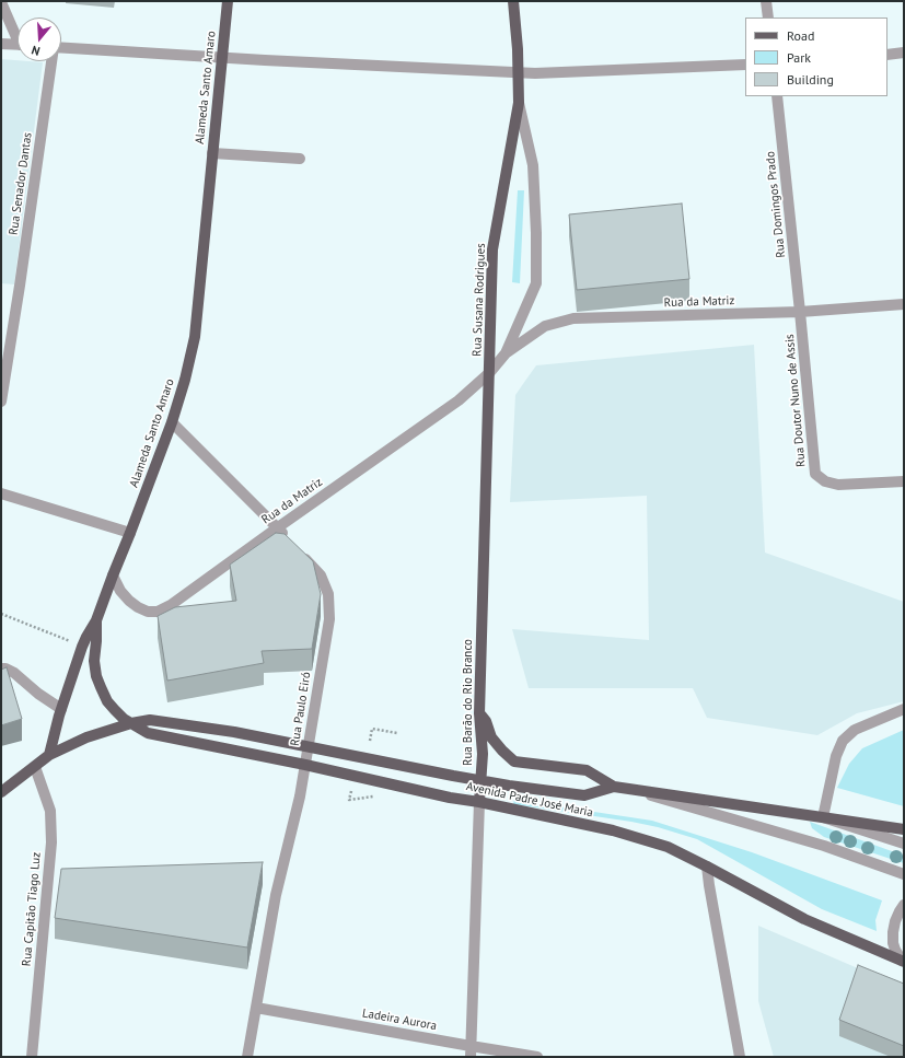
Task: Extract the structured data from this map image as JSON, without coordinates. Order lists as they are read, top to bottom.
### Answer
{
  "streets": {
    "main road": [
      "Alameda Santo Amaro",
      "Rua Susana Rodrigues",
      "Rua Barão do Rio Branco",
      "Avenida Padre José Maria"
    ],
    "street": [
      "Rua Senador Dantas",
      "Rua Domingos Prado",
      "Rua da Matriz",
      "Rua Doutor Nuno de Assis",
      "Rua Paulo Eiró",
      "Rua Capitão Tiago Luz",
      "Ladeira Aurora"
    ]
  },
  "crossings": [
    ["Alameda Santo Amaro", "Rua da Matriz"],
    ["Alameda Santo Amaro", "Avenida Padre José Maria"],
    ["Rua Domingos Prado", "Rua da Matriz"],
    ["Rua Domingos Prado", "Rua Doutor Nuno de Assis"],
    ["Rua Susana Rodrigues", "Rua da Matriz"],
    ["Rua Susana Rodrigues", "Rua Barão do Rio Branco"],
    ["Rua da Matriz", "Rua Doutor Nuno de Assis"],
    ["Rua da Matriz", "Rua Barão do Rio Branco"],
    ["Rua Barão do Rio Branco", "Avenida Padre José Maria"],
    ["Rua Barão do Rio Branco", "Ladeira Aurora"],
    ["Rua Paulo Eiró", "Avenida Padre José Maria"],
    ["Rua Paulo Eiró", "Ladeira Aurora"],
    ["Avenida Padre José Maria", "Rua Capitão Tiago Luz"]
  ],
  "legend": ["Road", "Park", "Building"],
  "north": "bottom"
}
